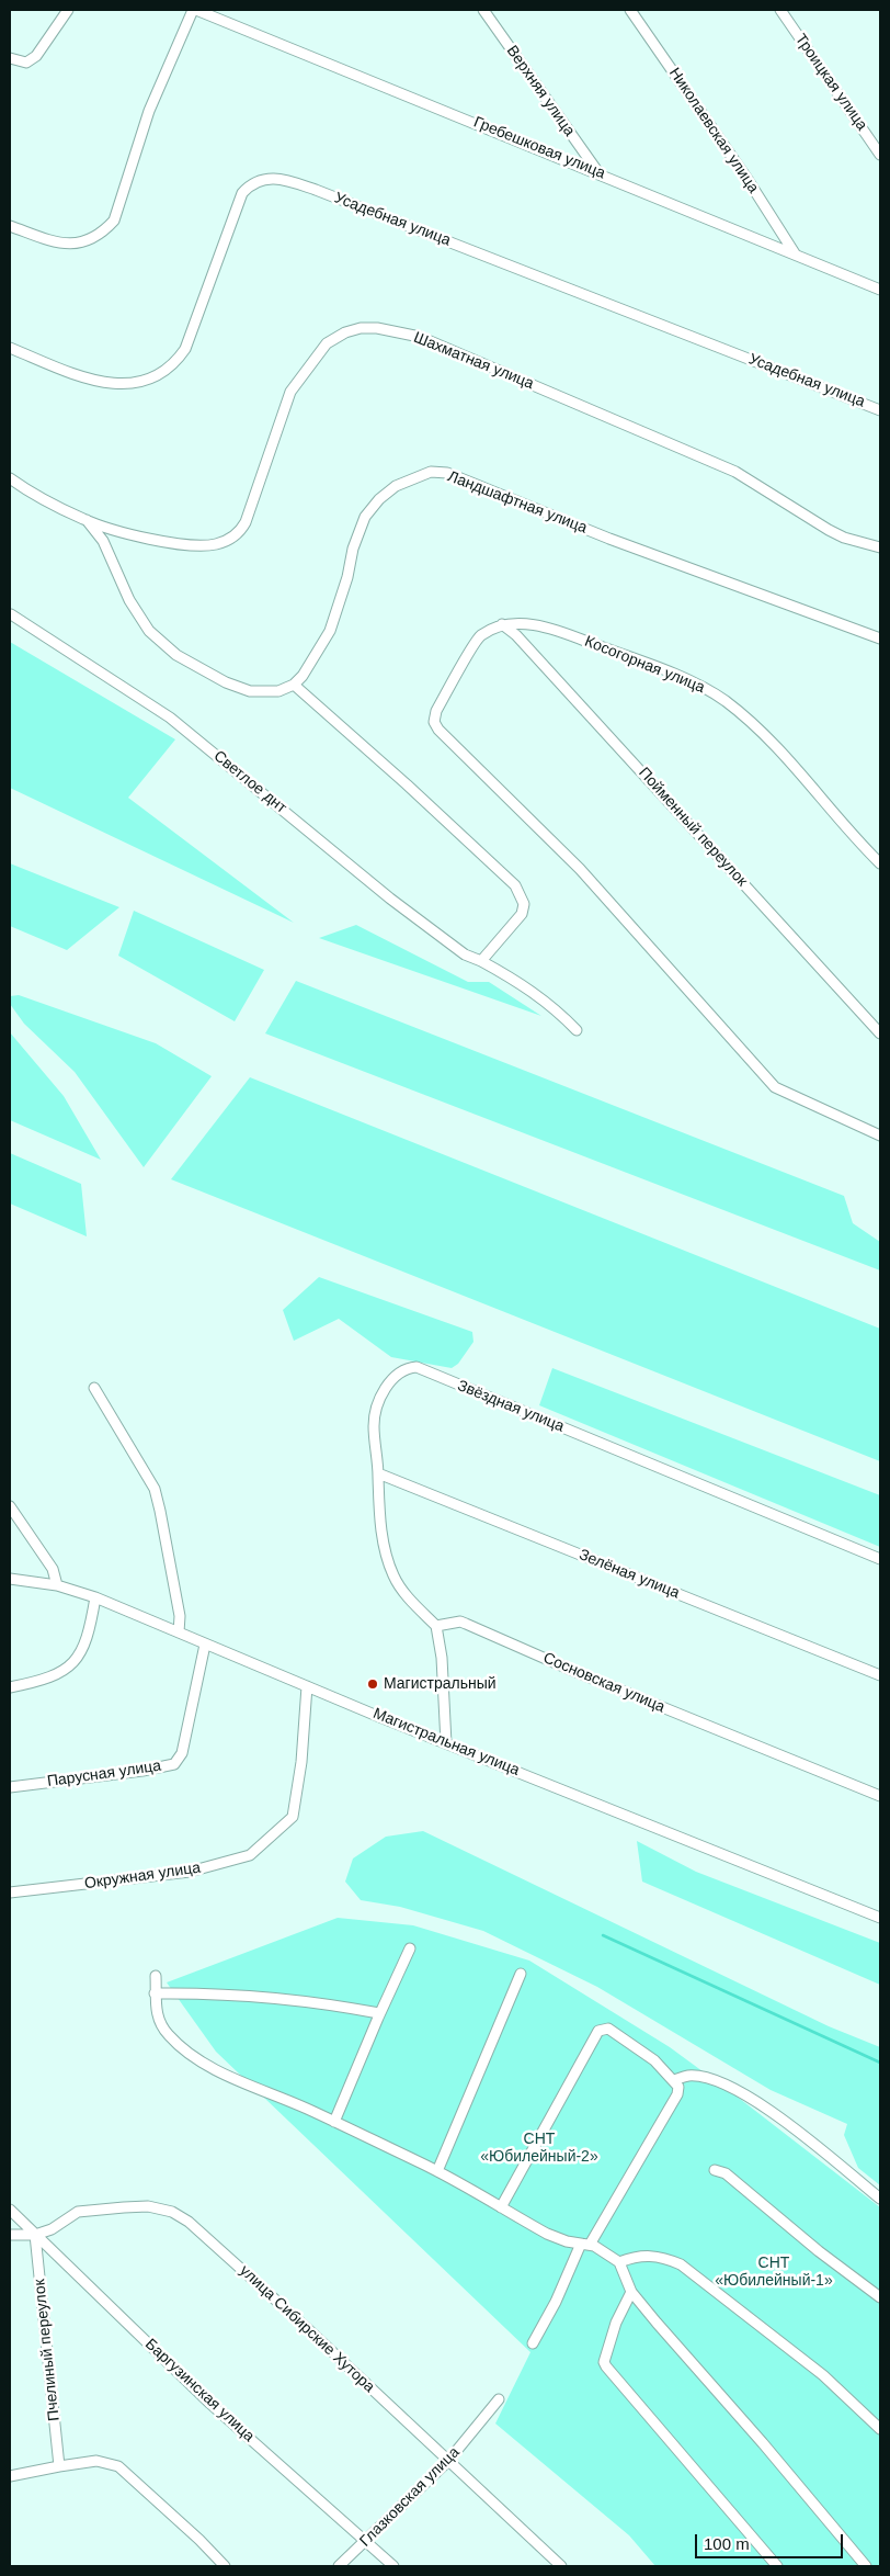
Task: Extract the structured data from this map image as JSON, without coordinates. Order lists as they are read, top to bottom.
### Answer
{
  "streets": {
    "street": [
      "Троицкая улица",
      "Верхняя улица",
      "Николаевская улица",
      "Гребешковая улица",
      "Усадебная улица",
      "Шахматная улица",
      "Ландшафтная улица",
      "Косогорная улица",
      "Светлое днт",
      "Пойменный переулок",
      "Звёздная улица",
      "Зелёная улица",
      "Сосновская улица",
      "Магистральная улица",
      "Парусная улица",
      "Окружная улица",
      "улица Сибирские Хутора",
      "Пчелиный переулок",
      "Баргузинская улица",
      "Глазковская улица"
    ]
  },
  "crossings": [
    ["Верхняя улица", "Гребешковая улица"],
    ["Николаевская улица", "Гребешковая улица"],
    ["Косогорная улица", "Пойменный переулок"],
    ["Звёздная улица", "Зелёная улица"],
    ["Звёздная улица", "Сосновская улица"],
    ["Магистральная улица", "Парусная улица"],
    ["Магистральная улица", "Окружная улица"],
    ["улица Сибирские Хутора", "Пчелиный переулок"],
    ["улица Сибирские Хутора", "Баргузинская улица"],
    ["улица Сибирские Хутора", "Глазковская улица"],
    ["Пчелиный переулок", "Баргузинская улица"],
    ["Баргузинская улица", "Глазковская улица"]
  ],
  "parks": ["СНТ «Юбилейный-2»", "СНТ «Юбилейный-1»"],
  "places": ["Магистральный"],
  "scale_bar": "100 m"
}
